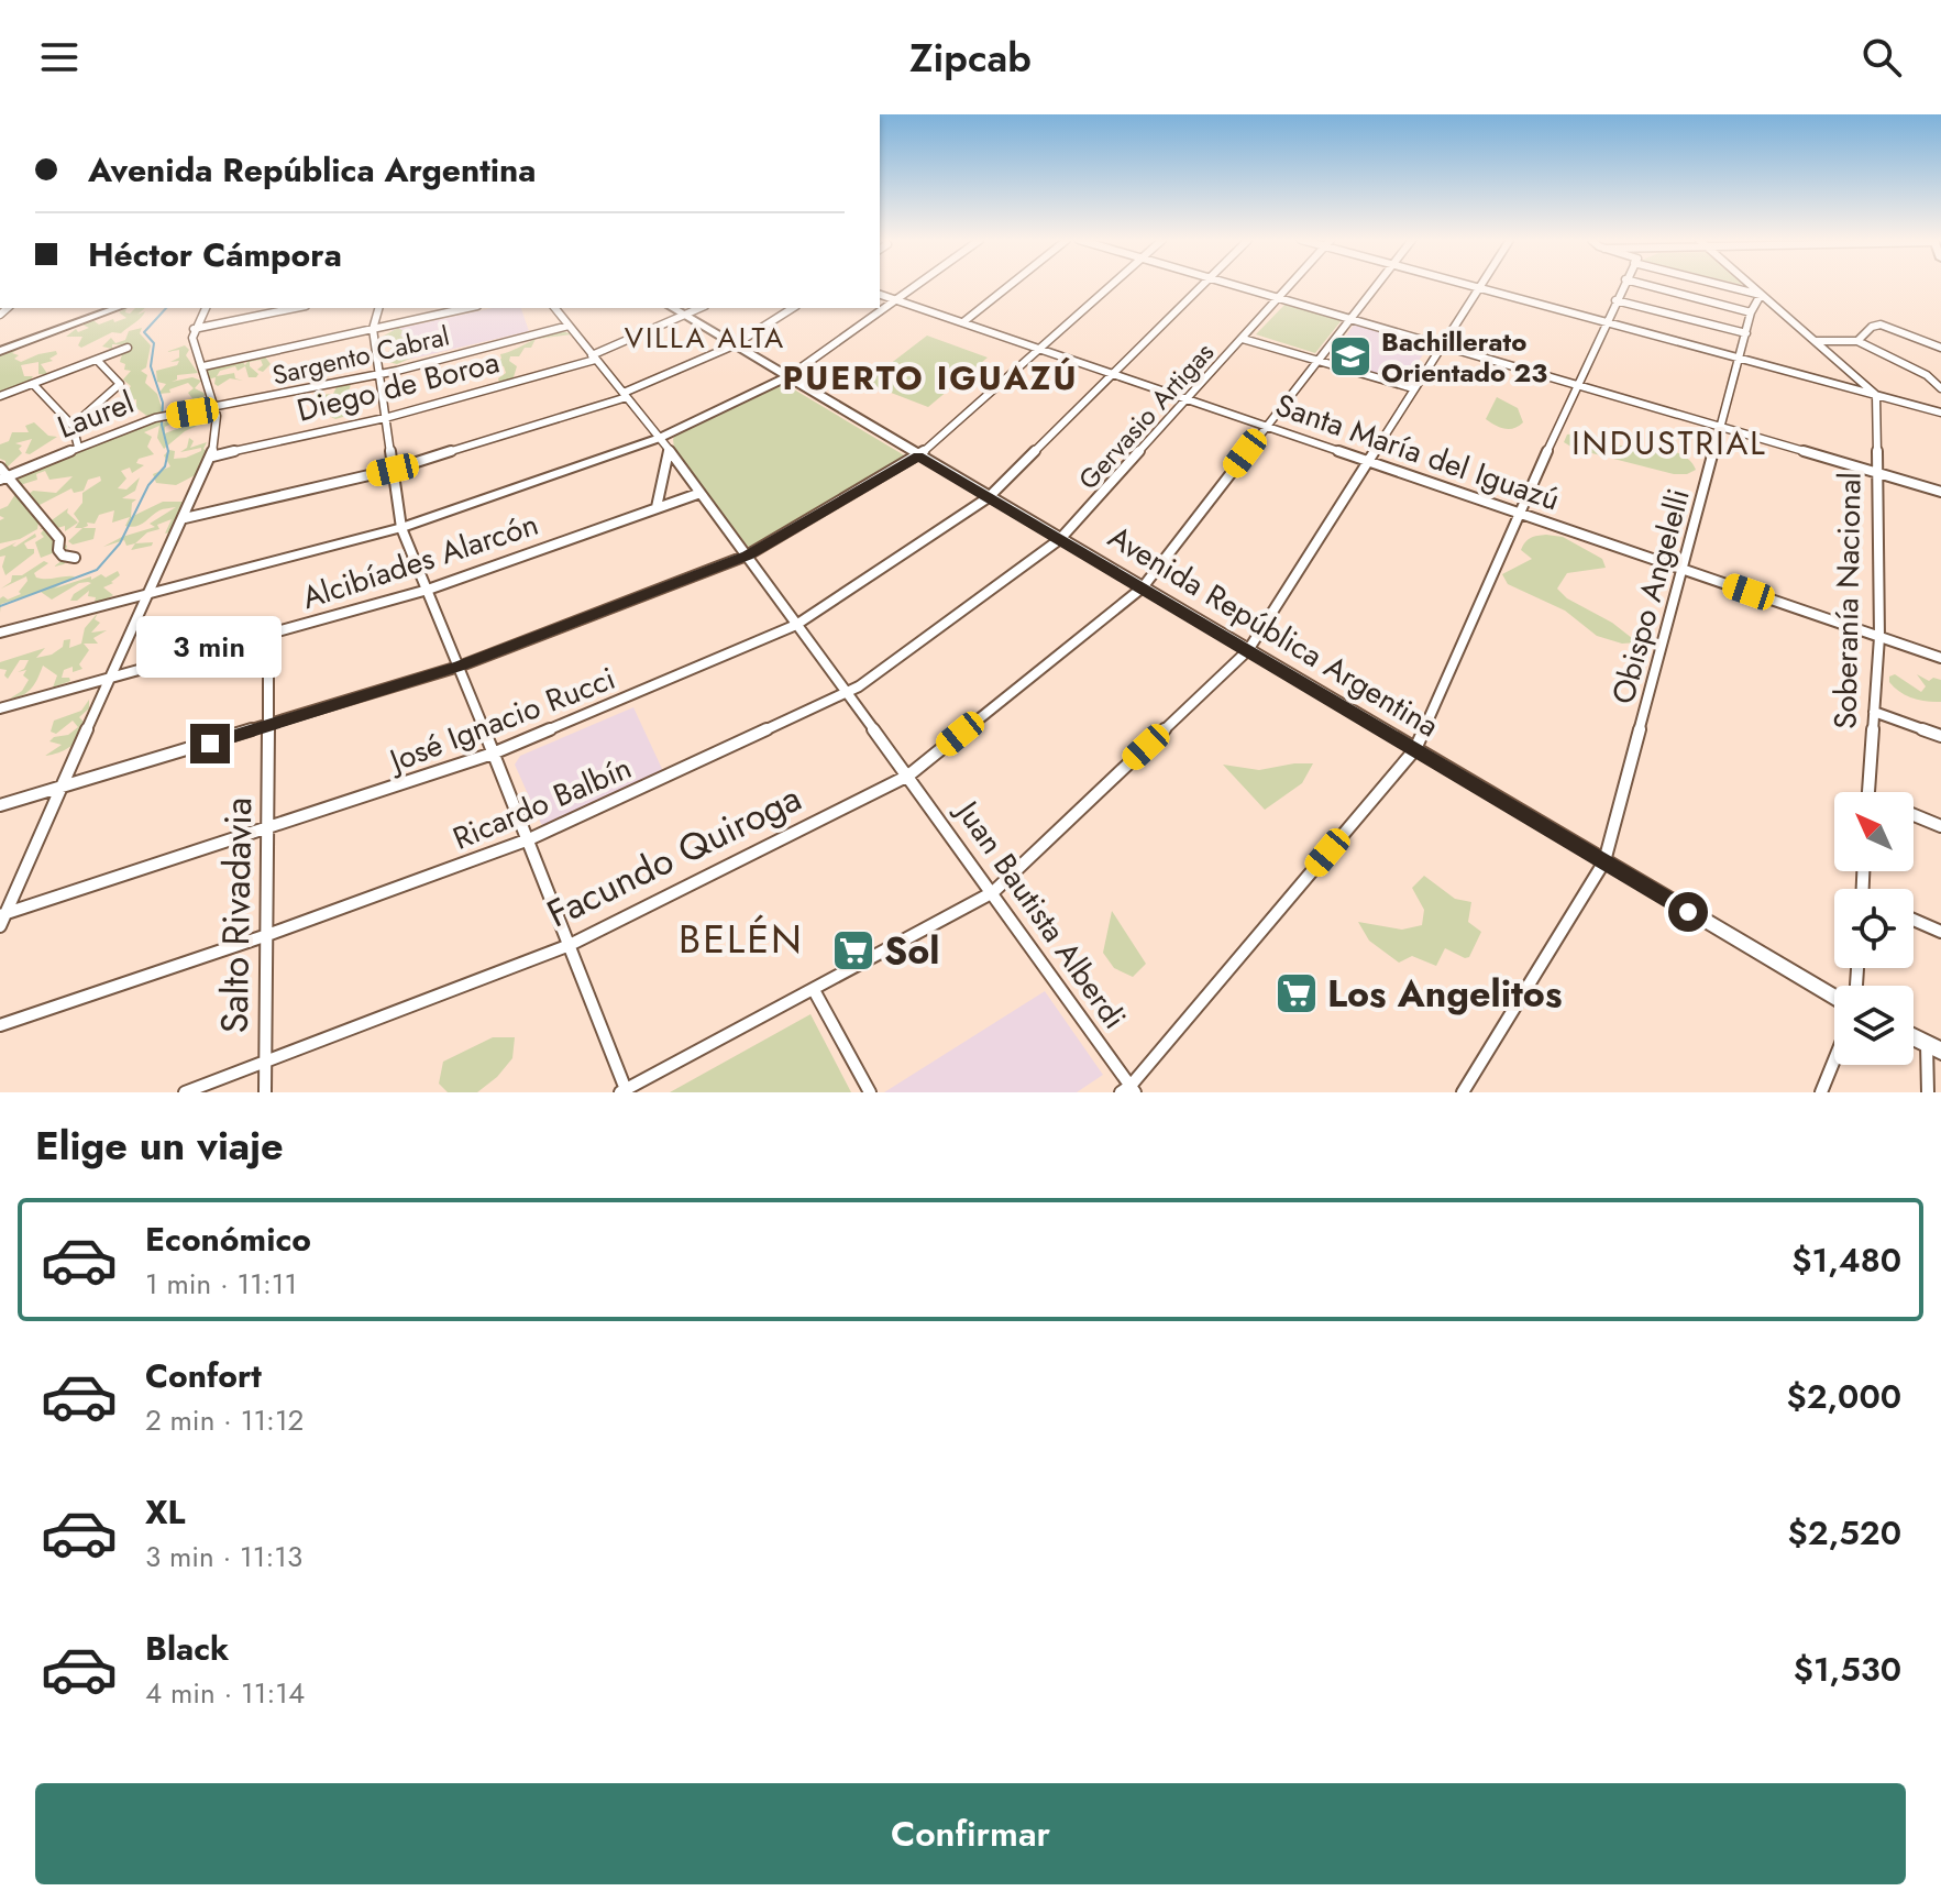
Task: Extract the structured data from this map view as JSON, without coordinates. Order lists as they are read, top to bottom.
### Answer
{
  "streets": {
    "main road": ["Avenida República Argentina"],
    "street": [
      "Sargento Cabral",
      "Diego de Boroa",
      "Laurel",
      "Gervasio Artigas",
      "Santa María del Iguazú",
      "Alcibíades Alarcón",
      "Obispo Angelelli",
      "Soberanía Nacional",
      "José Ignacio Rucci",
      "Ricardo Balbín",
      "Facundo Quiroga",
      "Salto Rivadavia",
      "Juan Bautista Alberdi"
    ]
  },
  "crossings": [
    ["Sargento Cabral", "Laurel"],
    ["Sargento Cabral", "Juan Bautista Alberdi"],
    ["Diego de Boroa", "Avenida República Argentina"],
    ["Diego de Boroa", "Juan Bautista Alberdi"],
    ["Gervasio Artigas", "Santa María del Iguazú"],
    ["Gervasio Artigas", "Avenida República Argentina"],
    ["Gervasio Artigas", "Ricardo Balbín"],
    ["Santa María del Iguazú", "Obispo Angelelli"],
    ["Santa María del Iguazú", "Soberanía Nacional"],
    ["Santa María del Iguazú", "José Ignacio Rucci"],
    ["Santa María del Iguazú", "Facundo Quiroga"],
    ["Alcibíades Alarcón", "Salto Rivadavia"],
    ["Alcibíades Alarcón", "Juan Bautista Alberdi"],
    ["Obispo Angelelli", "Avenida República Argentina"],
    ["Avenida República Argentina", "José Ignacio Rucci"],
    ["Avenida República Argentina", "Ricardo Balbín"],
    ["Avenida República Argentina", "Facundo Quiroga"],
    ["José Ignacio Rucci", "Salto Rivadavia"],
    ["José Ignacio Rucci", "Juan Bautista Alberdi"],
    ["Ricardo Balbín", "Salto Rivadavia"],
    ["Ricardo Balbín", "Juan Bautista Alberdi"],
    ["Facundo Quiroga", "Salto Rivadavia"],
    ["Facundo Quiroga", "Juan Bautista Alberdi"]
  ],
  "districts": [
    "VILLA ALTA",
    "PUERTO IGUAZÚ",
    "INDUSTRIAL",
    "BELÉN"
  ],
  "places": {
    "school or university": ["Bachillerato Orientado 23"],
    "supermarket": ["Sol", "Los Angelitos"]
  },
  "north": "top left",
  "page": {
    "header": "Zipcab",
    "banner": ["Avenida República Argentina", "Héctor Cámpora"],
    "bubble": "3 min",
    "heading": "Elige un viaje",
    "list": [
      {
        "name": "Económico",
        "note": "1 min · 11:11",
        "value": "$1,480"
      },
      {
        "name": "Confort",
        "note": "2 min · 11:12",
        "value": "$2,000"
      },
      {
        "name": "XL",
        "note": "3 min · 11:13",
        "value": "$2,520"
      },
      {
        "name": "Black",
        "note": "4 min · 11:14",
        "value": "$1,530"
      }
    ],
    "buttons": "Confirmar"
  }
}
